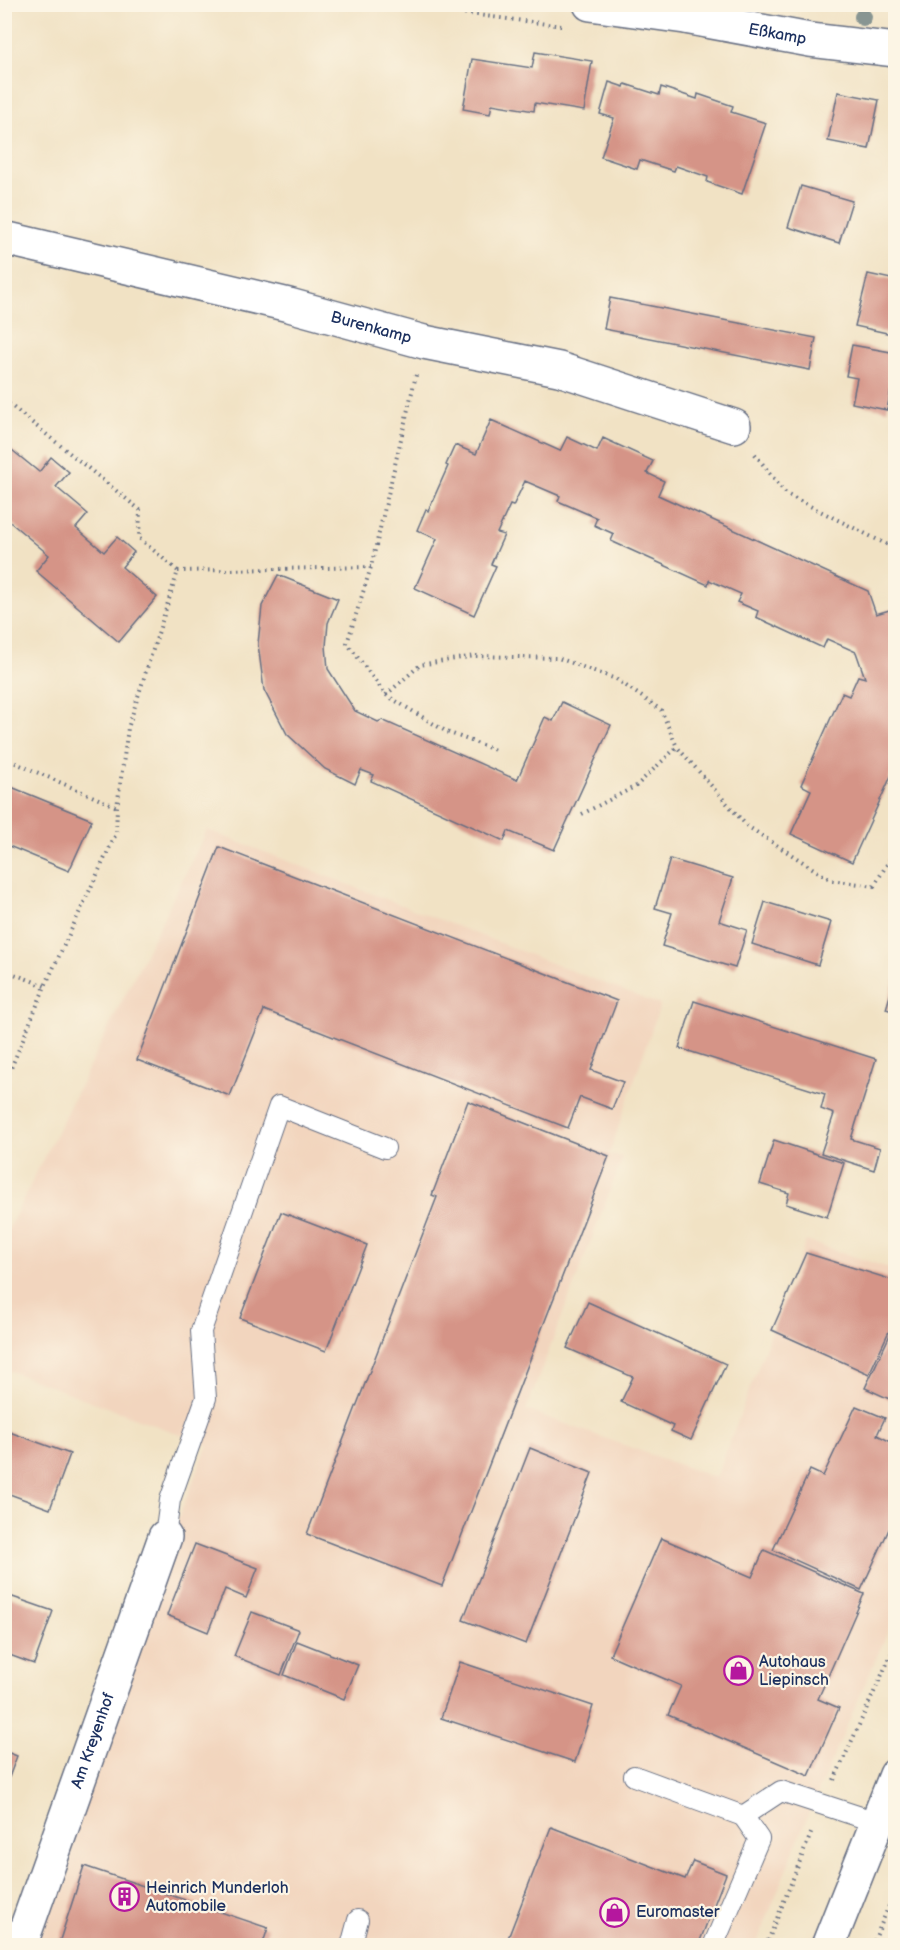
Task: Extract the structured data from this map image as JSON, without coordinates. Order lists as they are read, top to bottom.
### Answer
{
  "streets": {
    "street": ["Eßkamp", "Burenkamp", "Am Kreyenhof"]
  },
  "places": {
    "shop": ["Autohaus Liepinsch", "Euromaster"],
    "building": ["Heinrich Munderloh Automobile"]
  }
}
